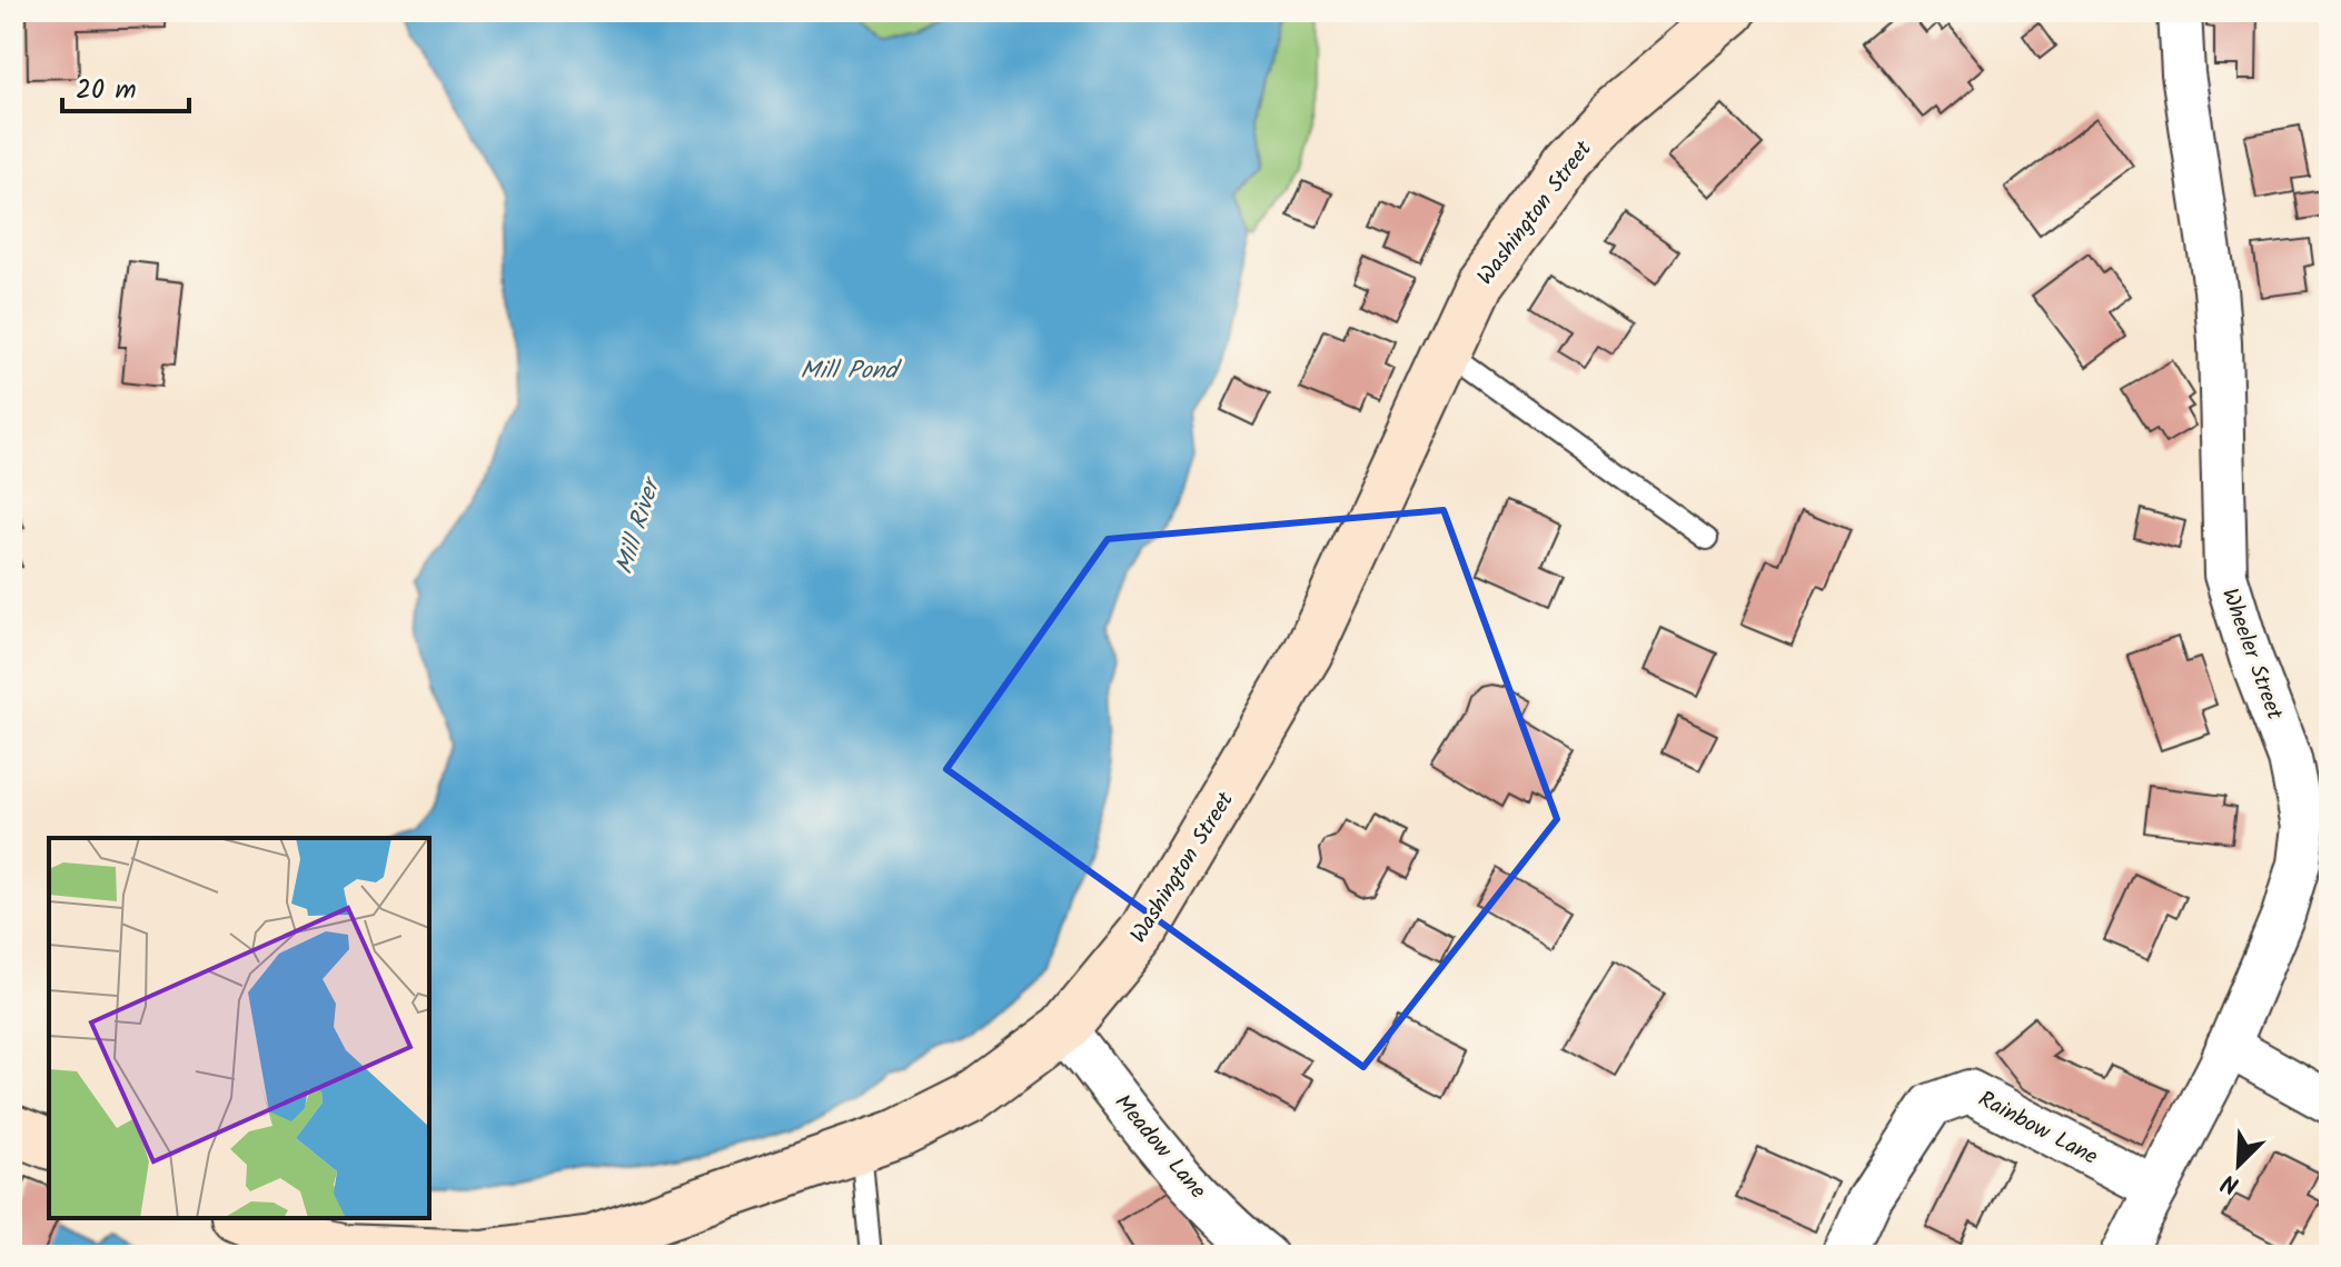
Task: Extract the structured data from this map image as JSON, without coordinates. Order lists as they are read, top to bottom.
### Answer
{
  "streets": {
    "main road": ["Washington Street"],
    "street": ["Wheeler Street", "Rainbow Lane", "Meadow Lane"]
  },
  "crossings": [
    ["Washington Street", "Meadow Lane"],
    ["Wheeler Street", "Rainbow Lane"]
  ],
  "water": ["Mill Pond", "Mill River"],
  "scale_bar": "20 m",
  "north": "bottom left"
}
